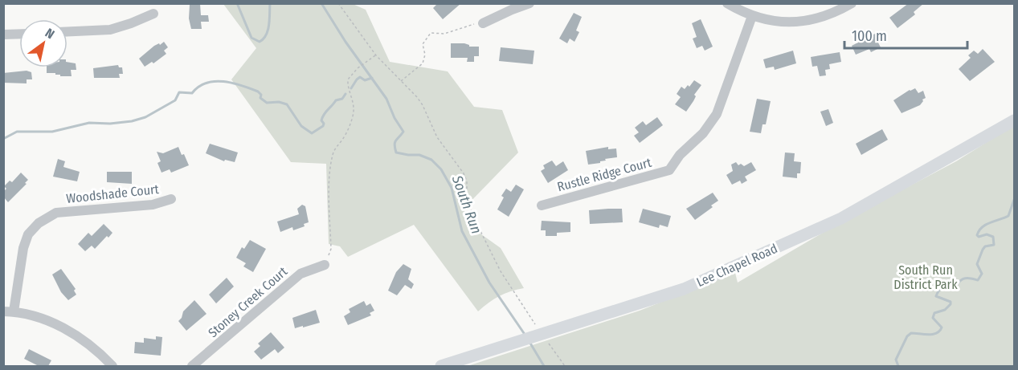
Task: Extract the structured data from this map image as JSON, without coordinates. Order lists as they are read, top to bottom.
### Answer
{
  "streets": {
    "main road": ["Lee Chapel Road"],
    "street": ["Rustle Ridge Court", "Woodshade Court", "Stoney Creek Court"]
  },
  "water": ["South Run"],
  "parks": ["South Run District Park"],
  "scale_bar": "100 m",
  "north": "top right"
}
